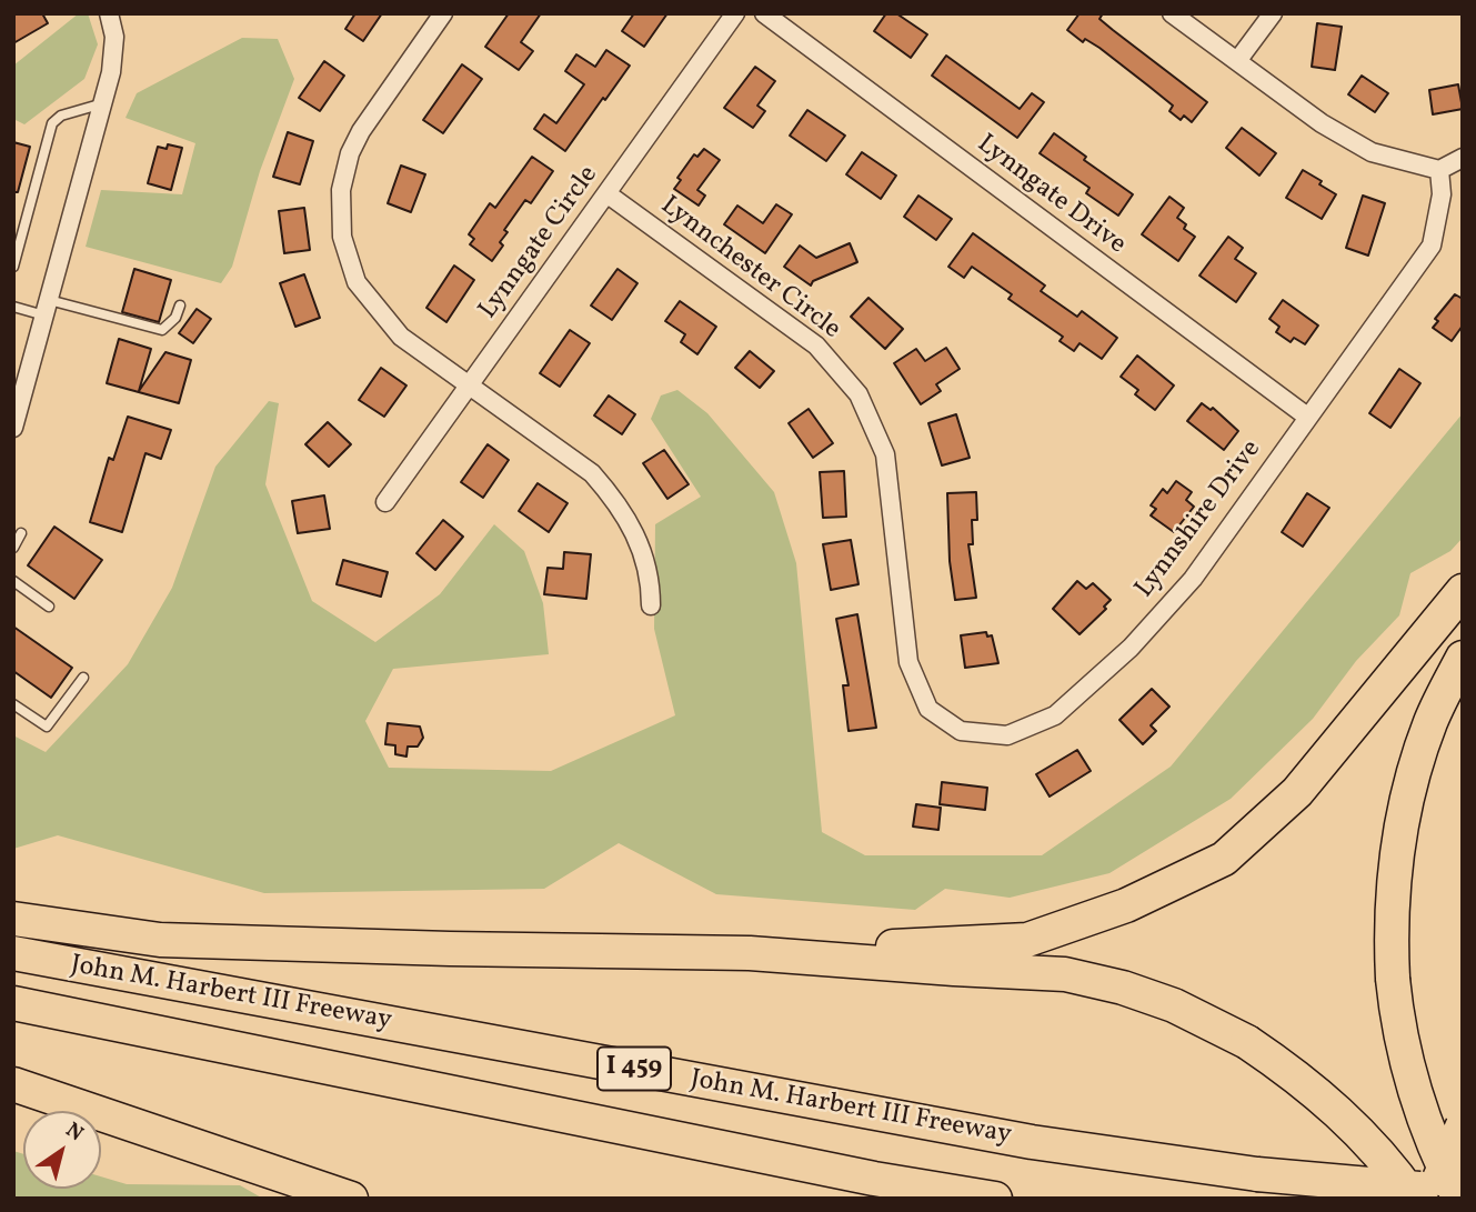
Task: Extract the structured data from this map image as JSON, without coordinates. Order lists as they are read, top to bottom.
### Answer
{
  "streets": {
    "highway": ["John M. Harbert III Freeway", "I 459"],
    "street": [
      "Lynngate Drive",
      "Lynngate Circle",
      "Lynnchester Circle",
      "Lynnshire Drive"
    ]
  },
  "crossings": [
    ["Lynngate Drive", "Lynnshire Drive"],
    ["Lynngate Circle", "Lynnchester Circle"],
    ["Lynnchester Circle", "Lynnshire Drive"]
  ],
  "north": "top right"
}
